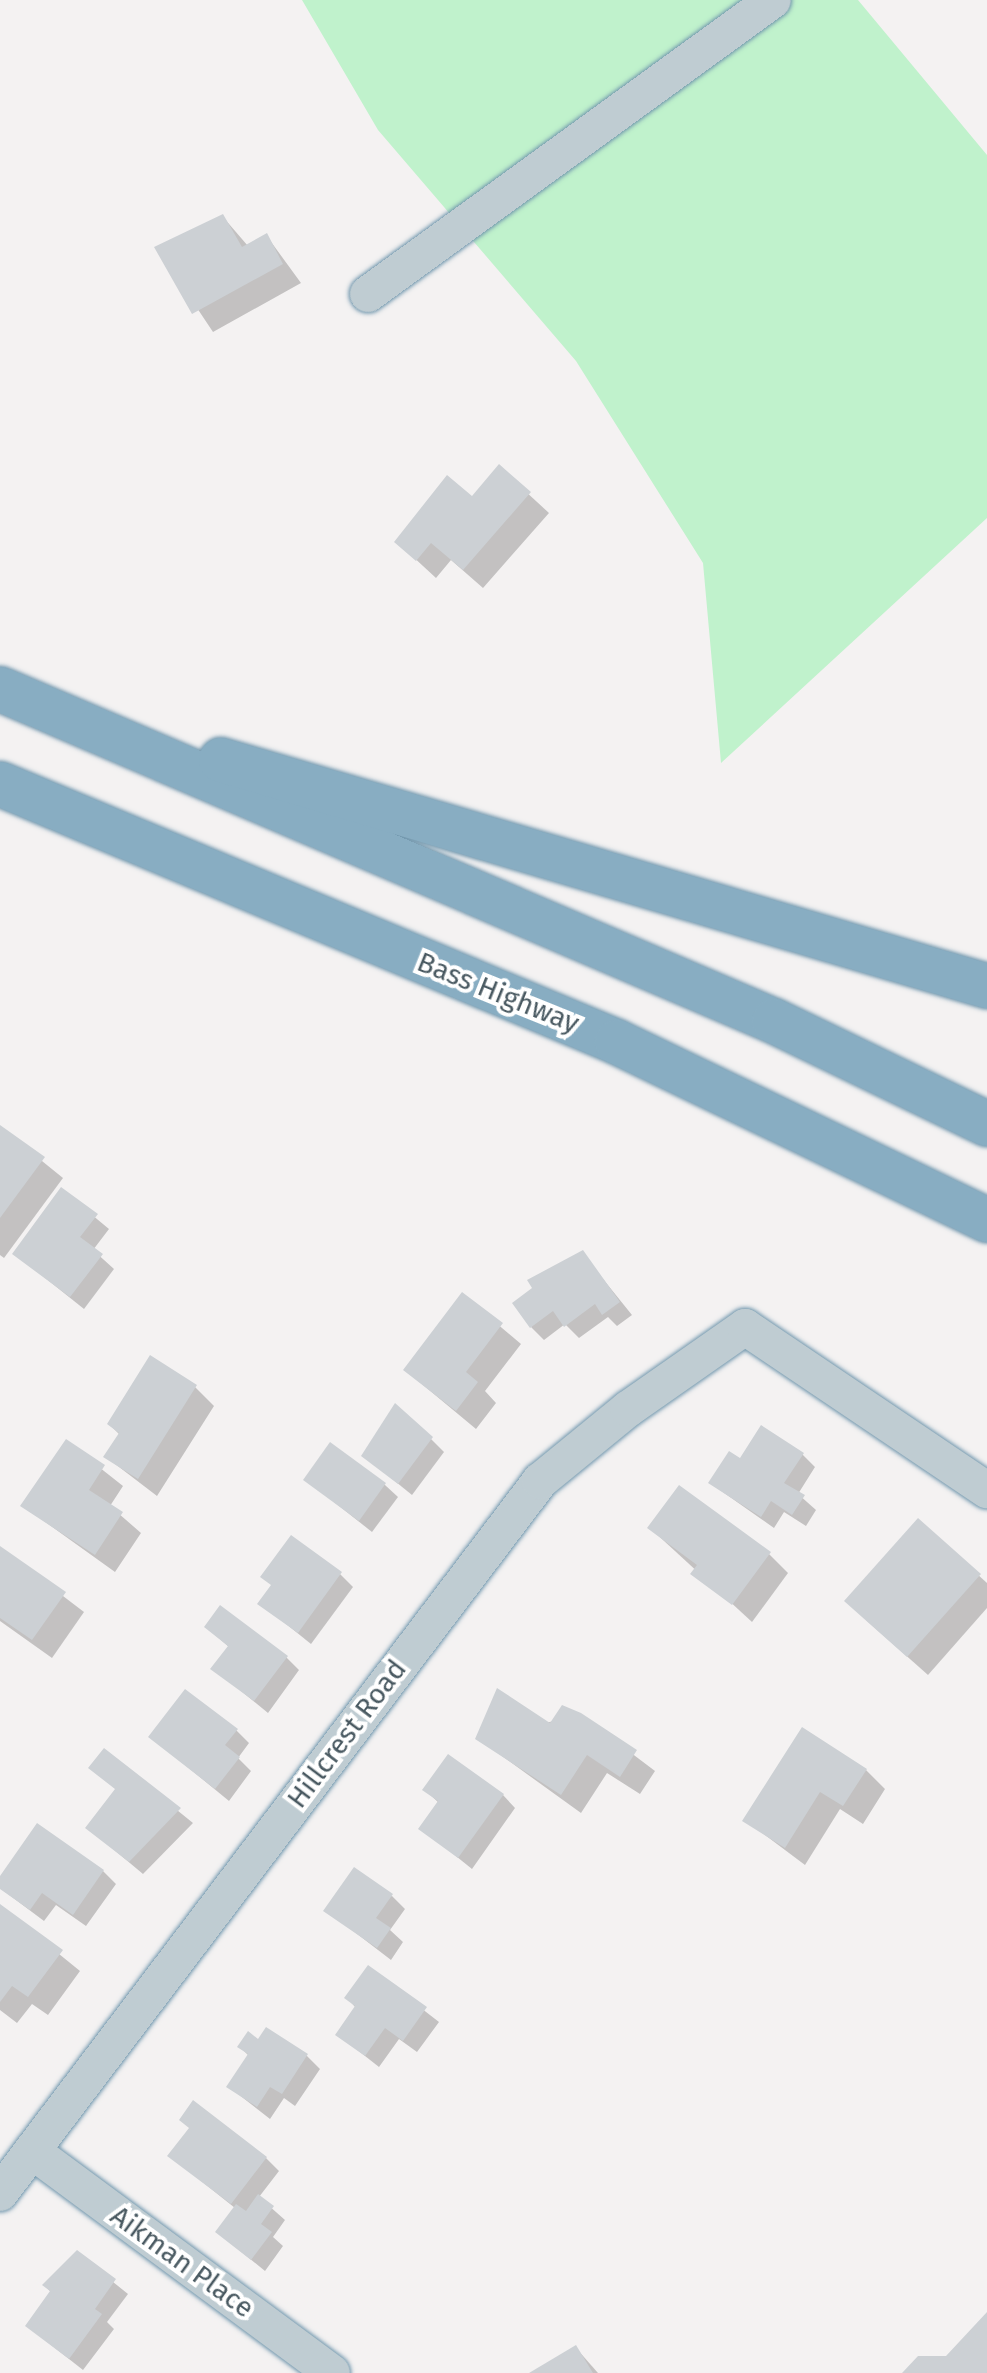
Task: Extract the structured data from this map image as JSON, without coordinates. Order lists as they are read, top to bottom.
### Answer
{
  "streets": {
    "highway": ["Bass Highway"],
    "street": ["Hillcrest Road", "Aikman Place"]
  },
  "crossings": [
    ["Hillcrest Road", "Aikman Place"]
  ]
}
